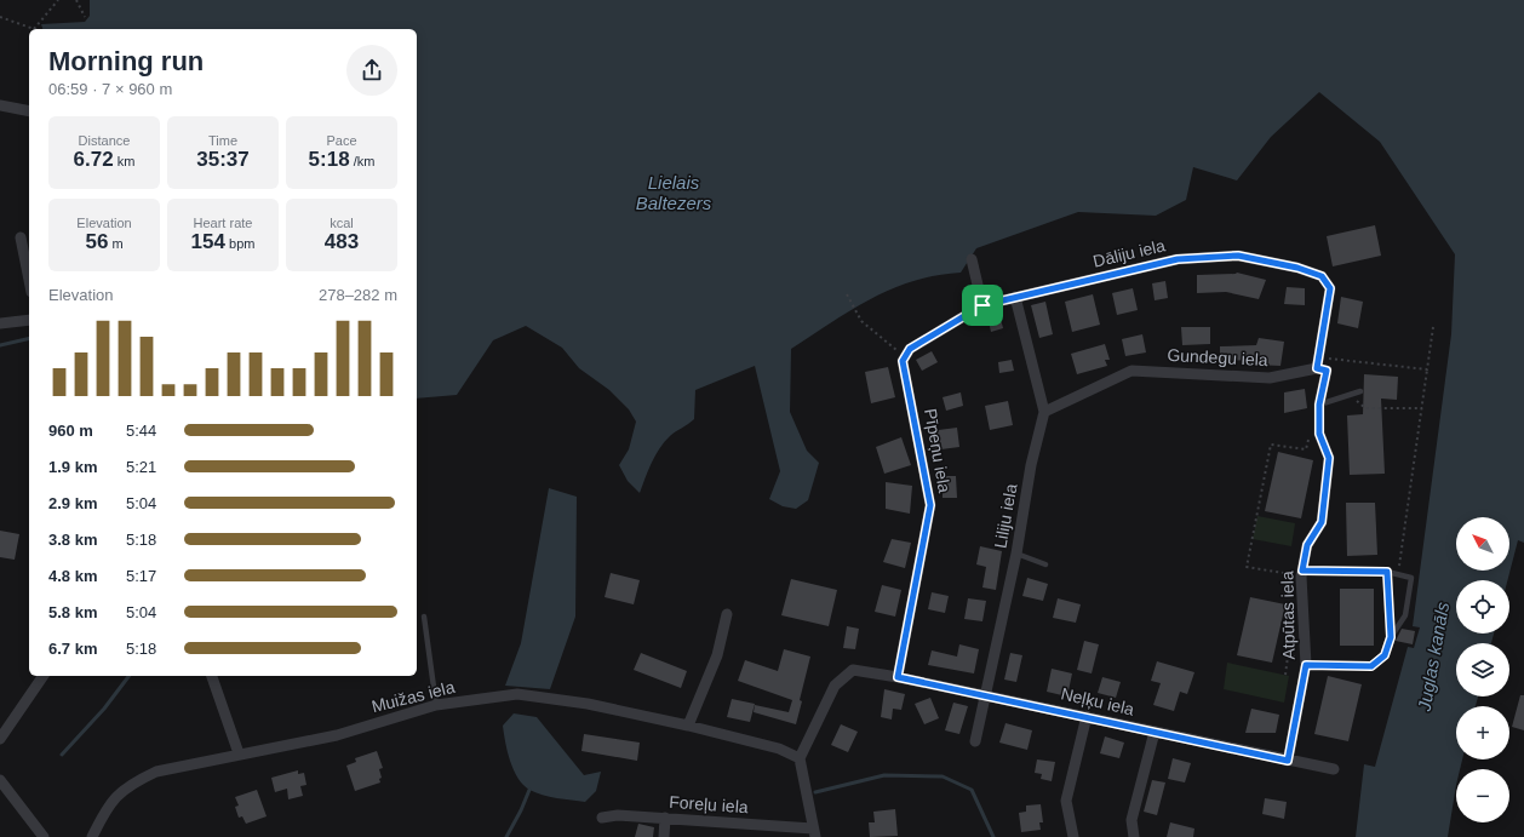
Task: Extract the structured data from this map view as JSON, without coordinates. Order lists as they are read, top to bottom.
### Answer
{
  "streets": {
    "street": [
      "Dāliju iela",
      "Gundegu iela",
      "Pīpeņu iela",
      "Liliju iela",
      "Atpūtas iela",
      "Muižas iela",
      "Neļķu iela",
      "Foreļu iela"
    ]
  },
  "crossings": [
    ["Dāliju iela", "Gundegu iela"],
    ["Dāliju iela", "Liliju iela"],
    ["Dāliju iela", "Atpūtas iela"],
    ["Gundegu iela", "Liliju iela"],
    ["Gundegu iela", "Atpūtas iela"],
    ["Pīpeņu iela", "Neļķu iela"],
    ["Liliju iela", "Neļķu iela"],
    ["Atpūtas iela", "Neļķu iela"],
    ["Muižas iela", "Neļķu iela"]
  ],
  "water": ["Lielais Baltezers", "Juglas kanāls"],
  "north": "top left",
  "page": {
    "heading": ["Morning run", "06:59 · 7 × 960 m"],
    "stats": [
      ["Distance", "6.72 km"],
      ["Time", "35:37"],
      ["Pace", "5:18 /km"],
      ["Elevation", "56 m"],
      ["Heart rate", "154 bpm"],
      ["kcal", "483"]
    ],
    "chart": ["Elevation", "278–282 m"],
    "list": [
      {
        "name": "960 m",
        "note": "5:44"
      },
      {
        "name": "1.9 km",
        "note": "5:21"
      },
      {
        "name": "2.9 km",
        "note": "5:04"
      },
      {
        "name": "3.8 km",
        "note": "5:18"
      },
      {
        "name": "4.8 km",
        "note": "5:17"
      },
      {
        "name": "5.8 km",
        "note": "5:04"
      },
      {
        "name": "6.7 km",
        "note": "5:18"
      }
    ],
    "map_buttons": ["+", "−"]
  }
}
